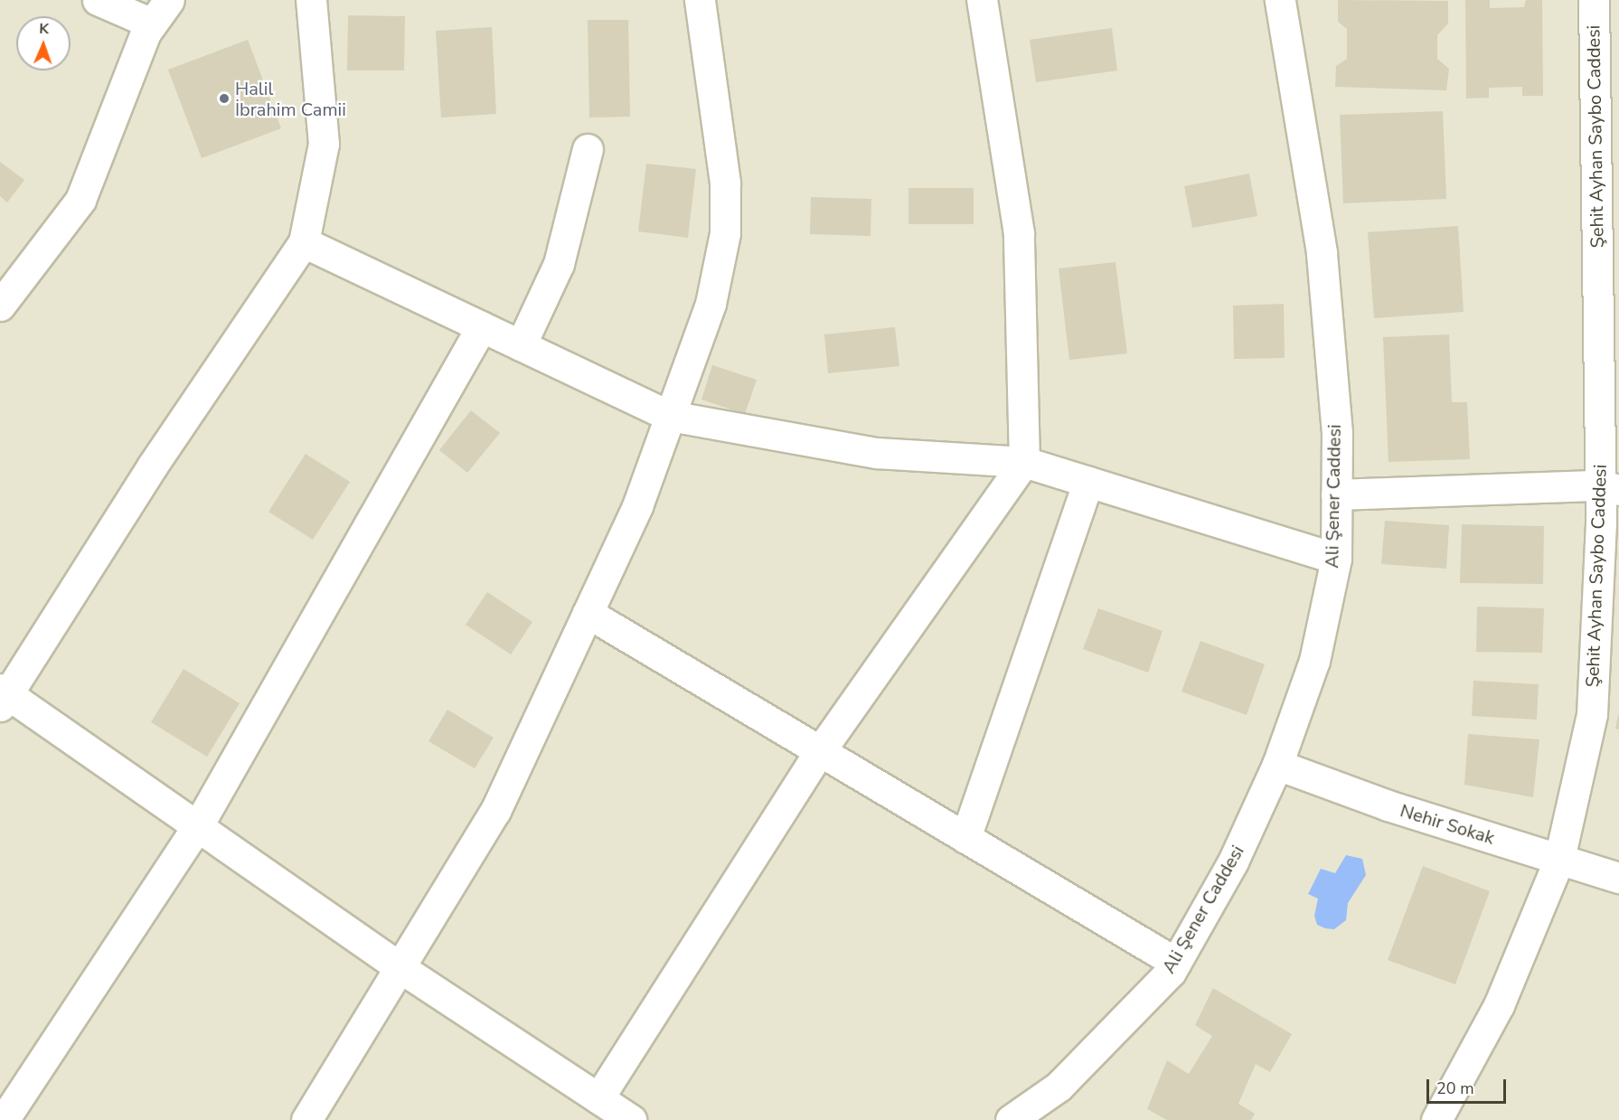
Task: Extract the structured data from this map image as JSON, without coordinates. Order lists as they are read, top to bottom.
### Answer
{
  "streets": {
    "street": ["Şehit Ayhan Saybo Caddesi", "Ali Şener Caddesi", "Nehir Sokak"]
  },
  "crossings": [
    ["Şehit Ayhan Saybo Caddesi", "Nehir Sokak"],
    ["Ali Şener Caddesi", "Nehir Sokak"]
  ],
  "places": ["Halil İbrahim Camii"],
  "scale_bar": "20 m",
  "north": "top"
}
